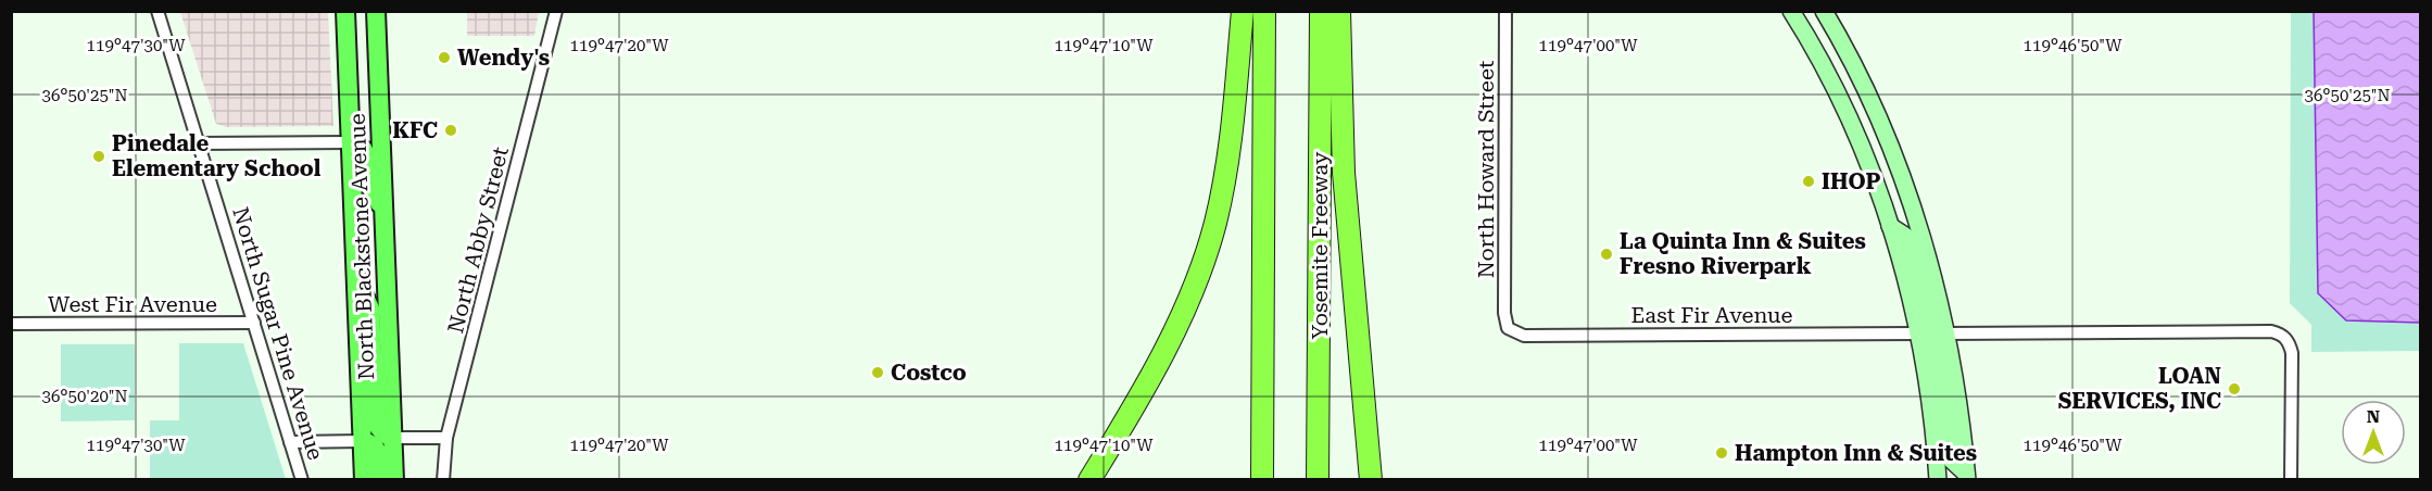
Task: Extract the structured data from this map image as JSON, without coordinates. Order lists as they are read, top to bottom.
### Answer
{
  "streets": {
    "highway": ["Yosemite Freeway"],
    "main road": ["North Blackstone Avenue"],
    "street": [
      "North Howard Street",
      "North Abby Street",
      "West Fir Avenue",
      "East Fir Avenue",
      "North Sugar Pine Avenue"
    ]
  },
  "crossings": [
    ["North Howard Street", "East Fir Avenue"],
    ["West Fir Avenue", "North Sugar Pine Avenue"]
  ],
  "places": [
    "Wendy's",
    "KFC",
    "Pinedale Elementary School",
    "IHOP",
    "La Quinta Inn & Suites Fresno Riverpark",
    "Costco",
    "LOAN SERVICES, INC",
    "Hampton Inn & Suites"
  ],
  "north": "top",
  "coordinates": [
    "119°47'30\"W",
    "119°47'20\"W",
    "119°47'10\"W",
    "119°47'00\"W",
    "119°46'50\"W",
    "36°50'25\"N",
    "36°50'20\"N"
  ]
}
